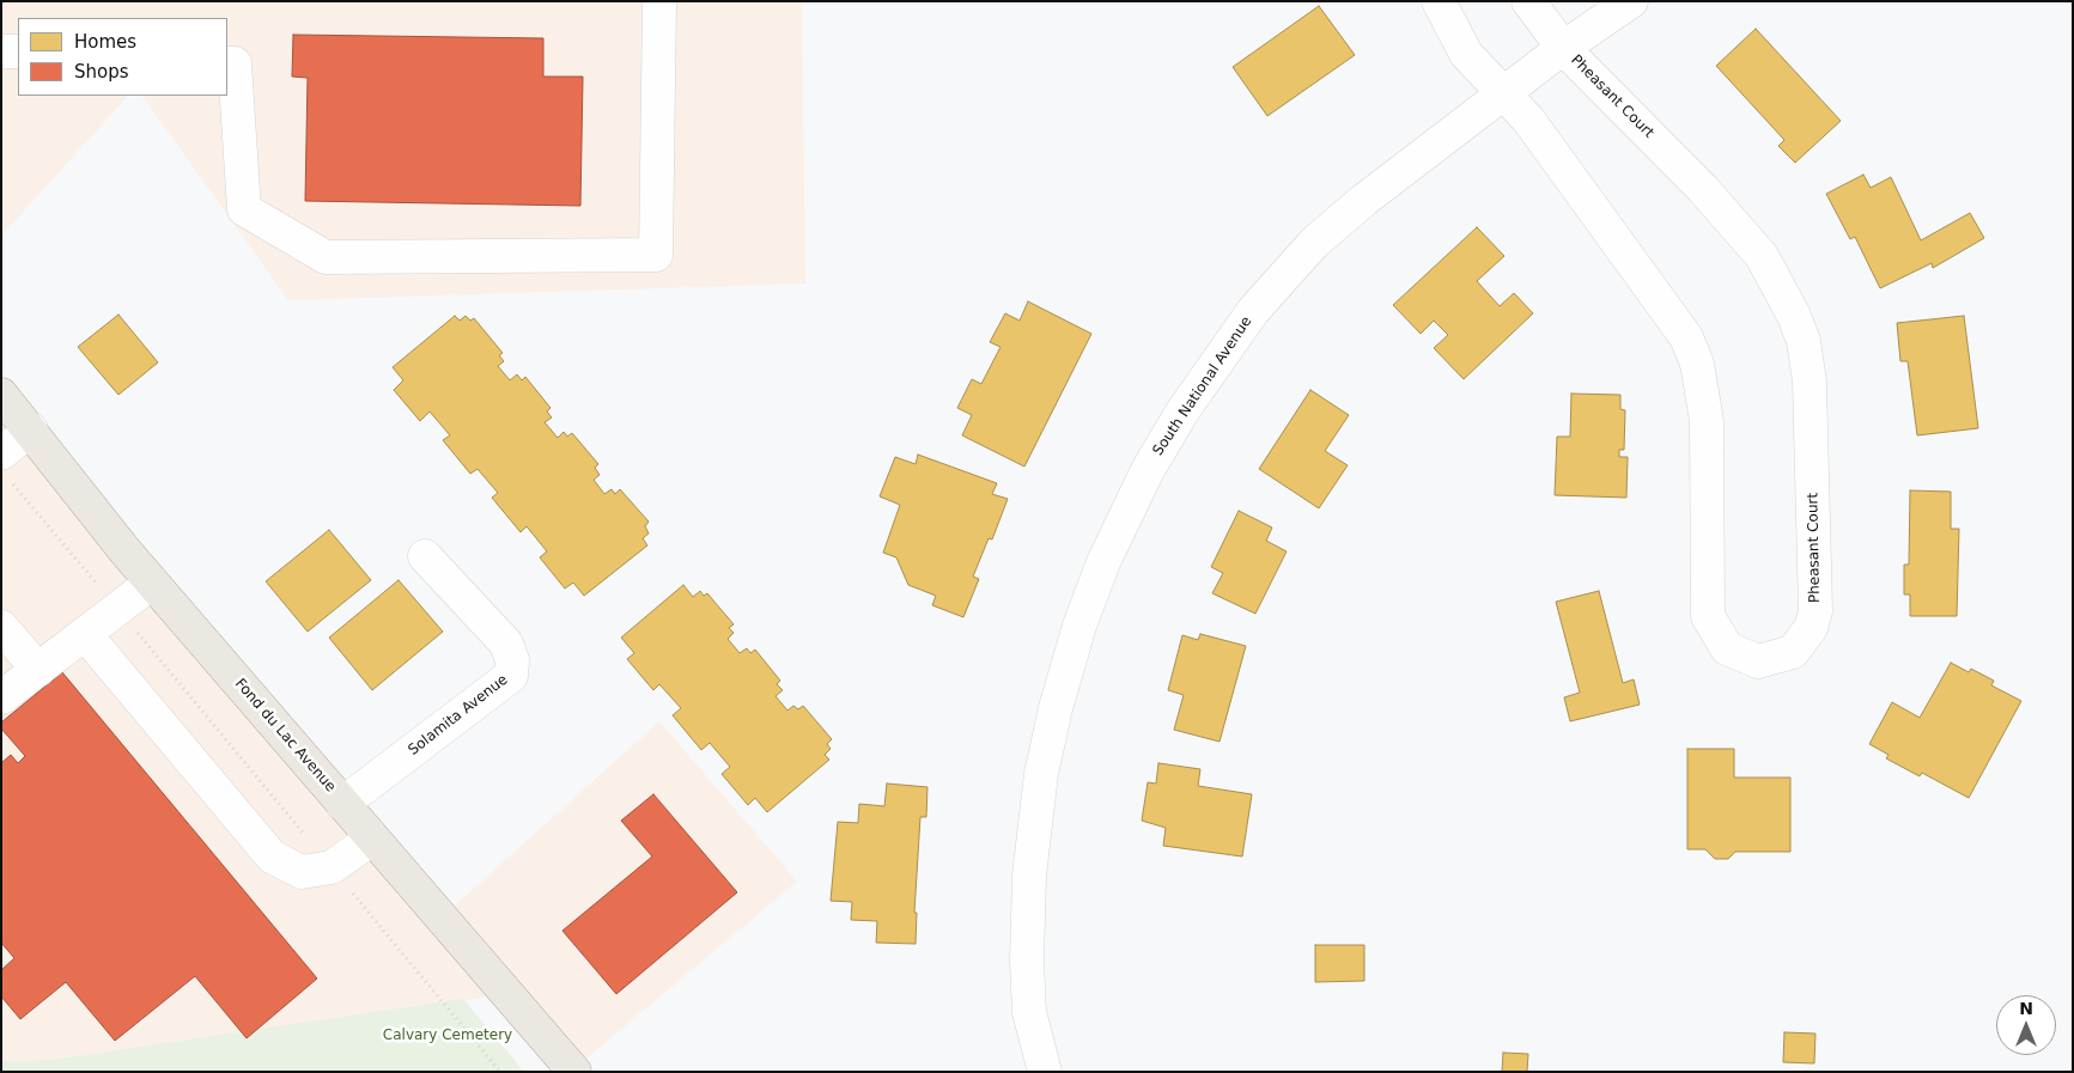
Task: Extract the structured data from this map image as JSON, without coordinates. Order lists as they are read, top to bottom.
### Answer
{
  "streets": {
    "main road": ["Fond du Lac Avenue"],
    "street": ["Pheasant Court", "South National Avenue", "Solamita Avenue"]
  },
  "crossings": [
    ["Pheasant Court", "South National Avenue"],
    ["Solamita Avenue", "Fond du Lac Avenue"]
  ],
  "parks": ["Calvary Cemetery"],
  "legend": ["Homes", "Shops"],
  "north": "top"
}
